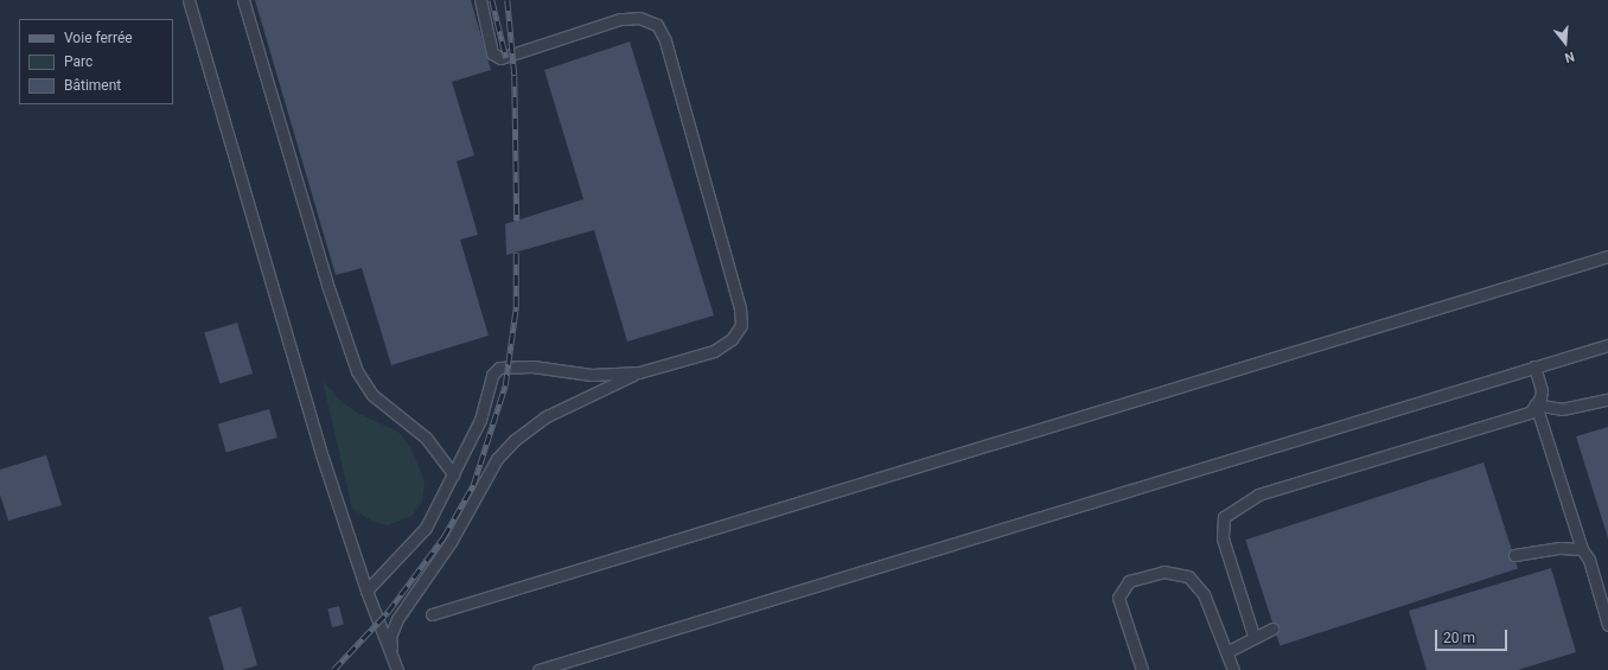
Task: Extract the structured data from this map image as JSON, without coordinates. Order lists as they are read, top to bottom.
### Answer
{
  "legend": ["Voie ferrée", "Parc", "Bâtiment"],
  "scale_bar": "20 m",
  "north": "bottom"
}
